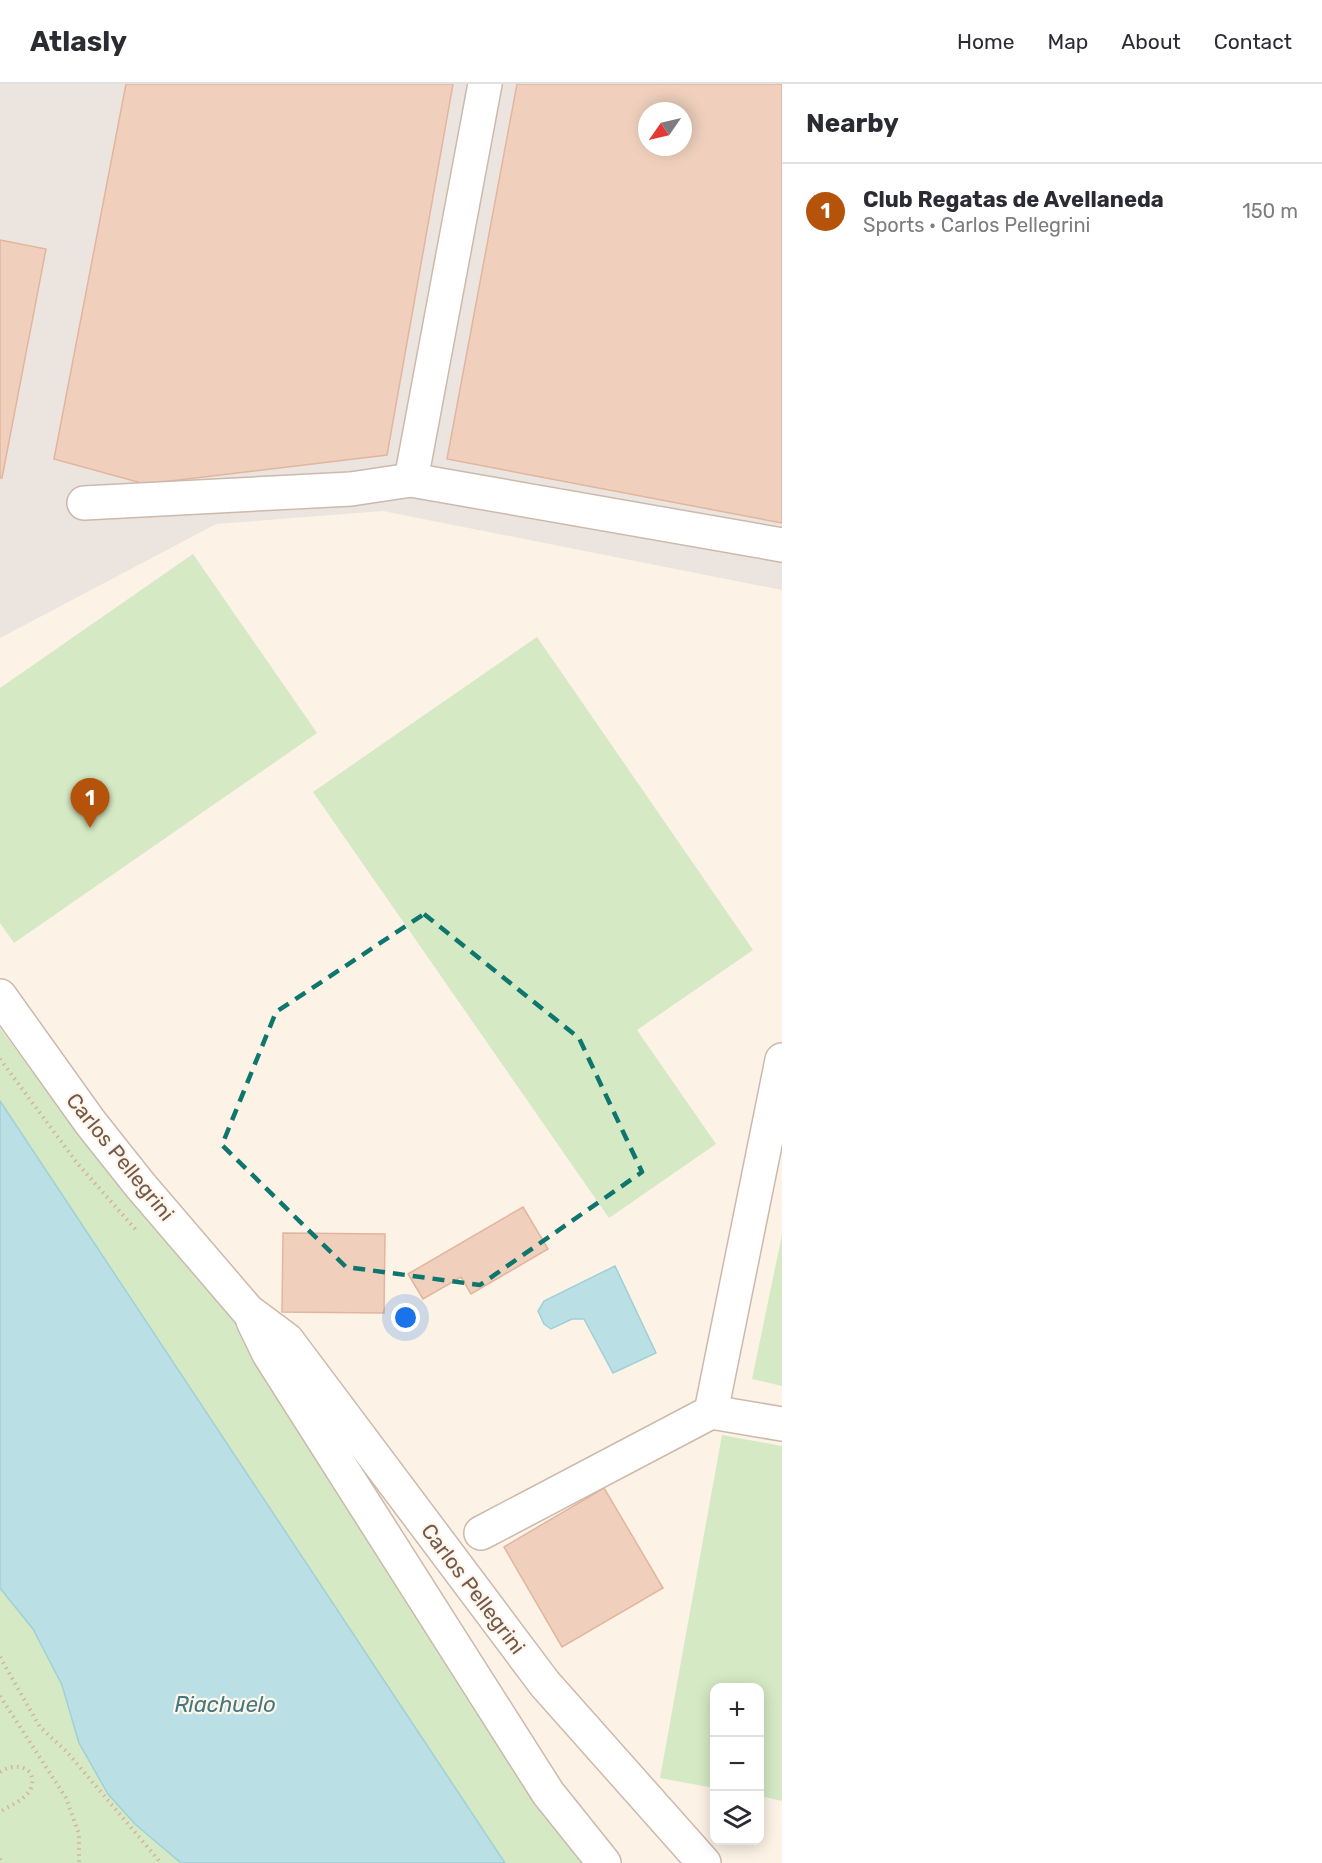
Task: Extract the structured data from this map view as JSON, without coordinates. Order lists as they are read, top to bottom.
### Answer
{
  "streets": {
    "street": ["Carlos Pellegrini"]
  },
  "water": ["Riachuelo"],
  "north": "bottom left",
  "page": {
    "header": "Atlasly",
    "nav": [
      "Home",
      "Map",
      "About",
      "Contact"
    ],
    "heading": "Nearby",
    "list": [
      {
        "mark": "1",
        "name": "Club Regatas de Avellaneda",
        "note": "Sports · Carlos Pellegrini",
        "value": "150 m"
      }
    ],
    "pins": "1",
    "map_buttons": ["+", "−"]
  }
}
